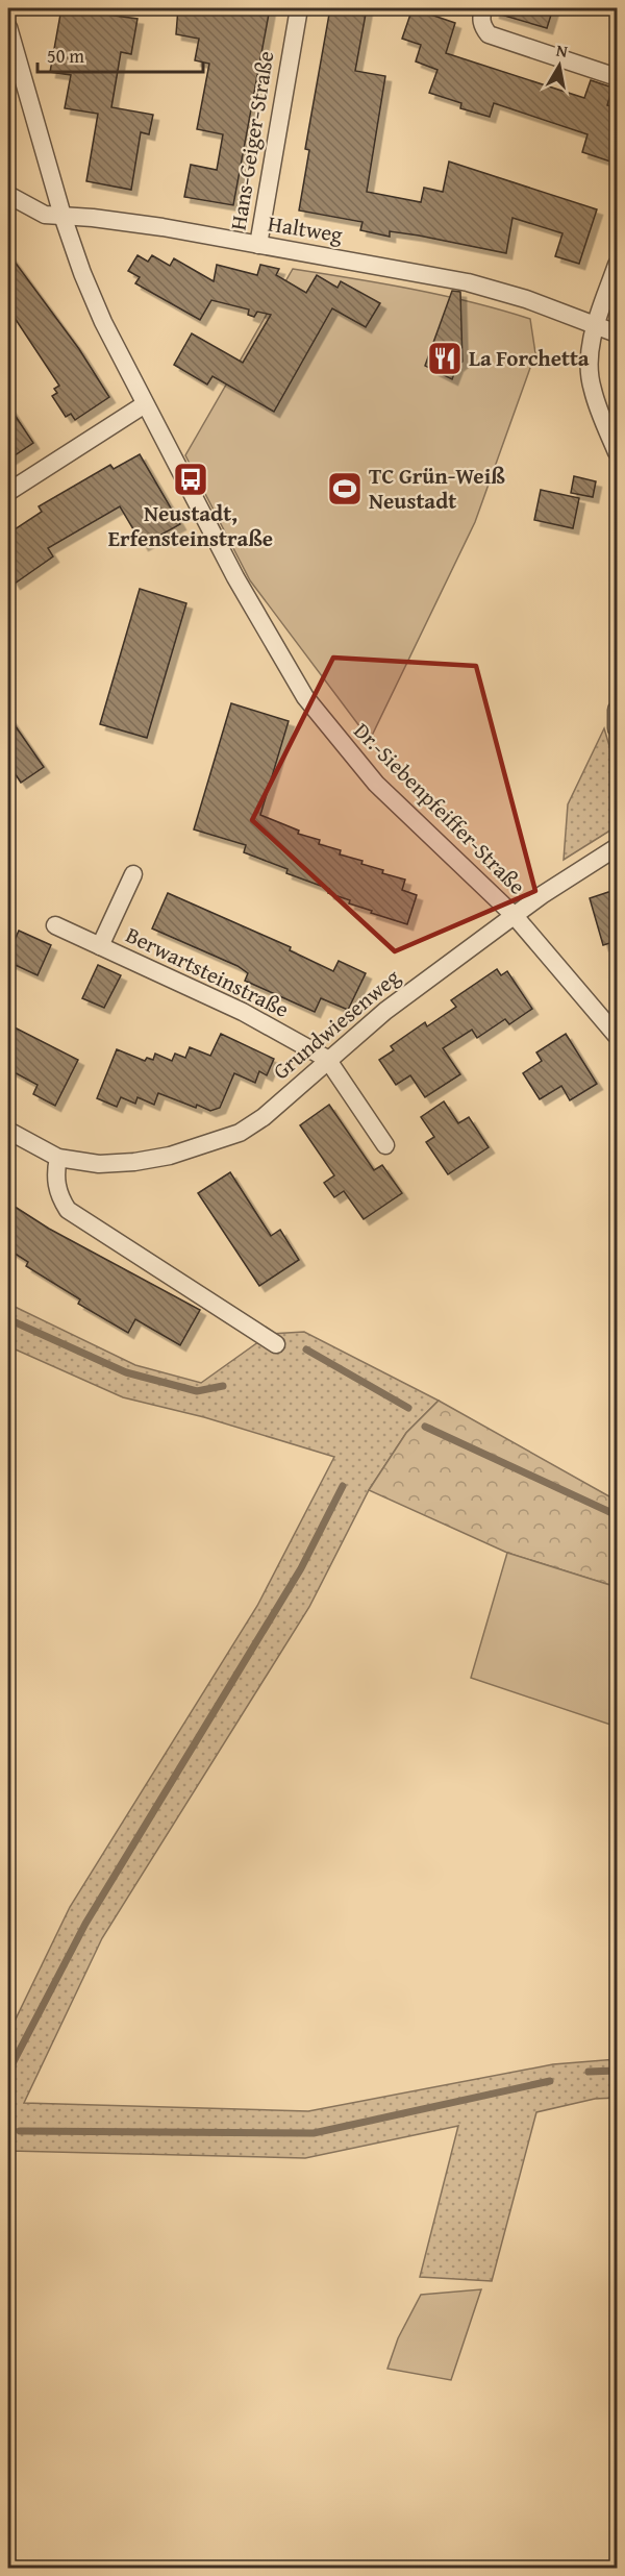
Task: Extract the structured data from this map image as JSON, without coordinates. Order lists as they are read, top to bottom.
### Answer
{
  "streets": {
    "street": [
      "Hans-Geiger-Straße",
      "Haltweg",
      "Dr.-Siebenpfeiffer-Straße",
      "Berwartsteinstraße",
      "Grundwiesenweg"
    ]
  },
  "crossings": [
    ["Hans-Geiger-Straße", "Haltweg"],
    ["Haltweg", "Dr.-Siebenpfeiffer-Straße"],
    ["Dr.-Siebenpfeiffer-Straße", "Grundwiesenweg"],
    ["Berwartsteinstraße", "Grundwiesenweg"]
  ],
  "places": {
    "restaurant": ["La Forchetta"],
    "bus stop": ["Neustadt, Erfensteinstraße"],
    "sports": ["TC Grün-Weiß Neustadt"]
  },
  "scale_bar": "50 m",
  "north": "top"
}
